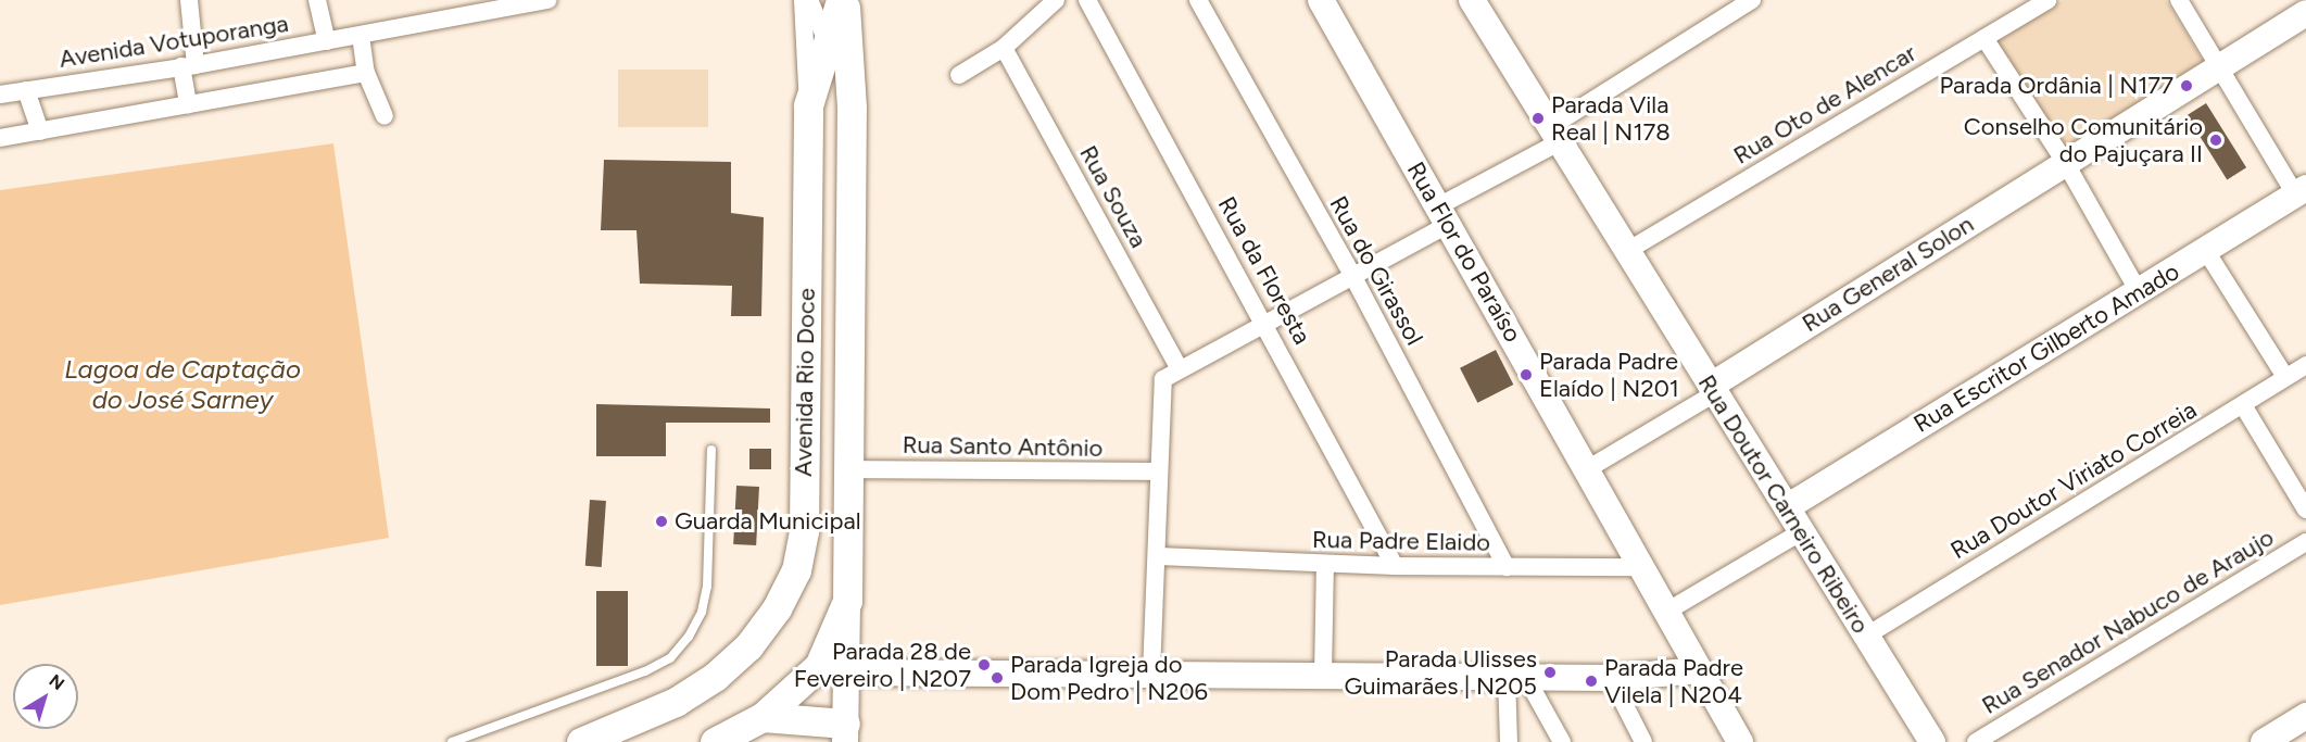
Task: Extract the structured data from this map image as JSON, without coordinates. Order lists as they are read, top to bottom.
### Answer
{
  "streets": {
    "main road": ["Avenida Rio Doce"],
    "street": [
      "Avenida Votuporanga",
      "Rua Oto de Alencar",
      "Rua Souza",
      "Rua Flor do Paraíso",
      "Rua da Floresta",
      "Rua do Girassol",
      "Rua General Solon",
      "Rua Escritor Gilberto Amado",
      "Rua Santo Antônio",
      "Rua Doutor Viriato Correia",
      "Rua Doutor Carneiro Ribeiro",
      "Rua Padre Elaido",
      "Rua Senador Nabuco de Araujo"
    ]
  },
  "crossings": [
    ["Rua Oto de Alencar", "Rua Doutor Carneiro Ribeiro"],
    ["Rua Flor do Paraíso", "Rua General Solon"],
    ["Rua Flor do Paraíso", "Rua Padre Elaido"],
    ["Rua da Floresta", "Rua Padre Elaido"],
    ["Rua do Girassol", "Rua Padre Elaido"],
    ["Rua General Solon", "Rua Doutor Carneiro Ribeiro"],
    ["Rua Escritor Gilberto Amado", "Rua Doutor Carneiro Ribeiro"],
    ["Avenida Rio Doce", "Rua Santo Antônio"],
    ["Rua Doutor Viriato Correia", "Rua Doutor Carneiro Ribeiro"]
  ],
  "water": ["Lagoa de Captação do José Sarney"],
  "places": [
    "Parada Ordânia | N177",
    "Parada Vila Real | N178",
    "Conselho Comunitário do Pajuçara II",
    "Parada Padre Elaído | N201",
    "Guarda Municipal",
    "Parada 28 de Fevereiro | N207",
    "Parada Ulisses Guimarães | N205",
    "Parada Igreja do Dom Pedro | N206",
    "Parada Padre Vilela | N204"
  ],
  "north": "top right"
}
